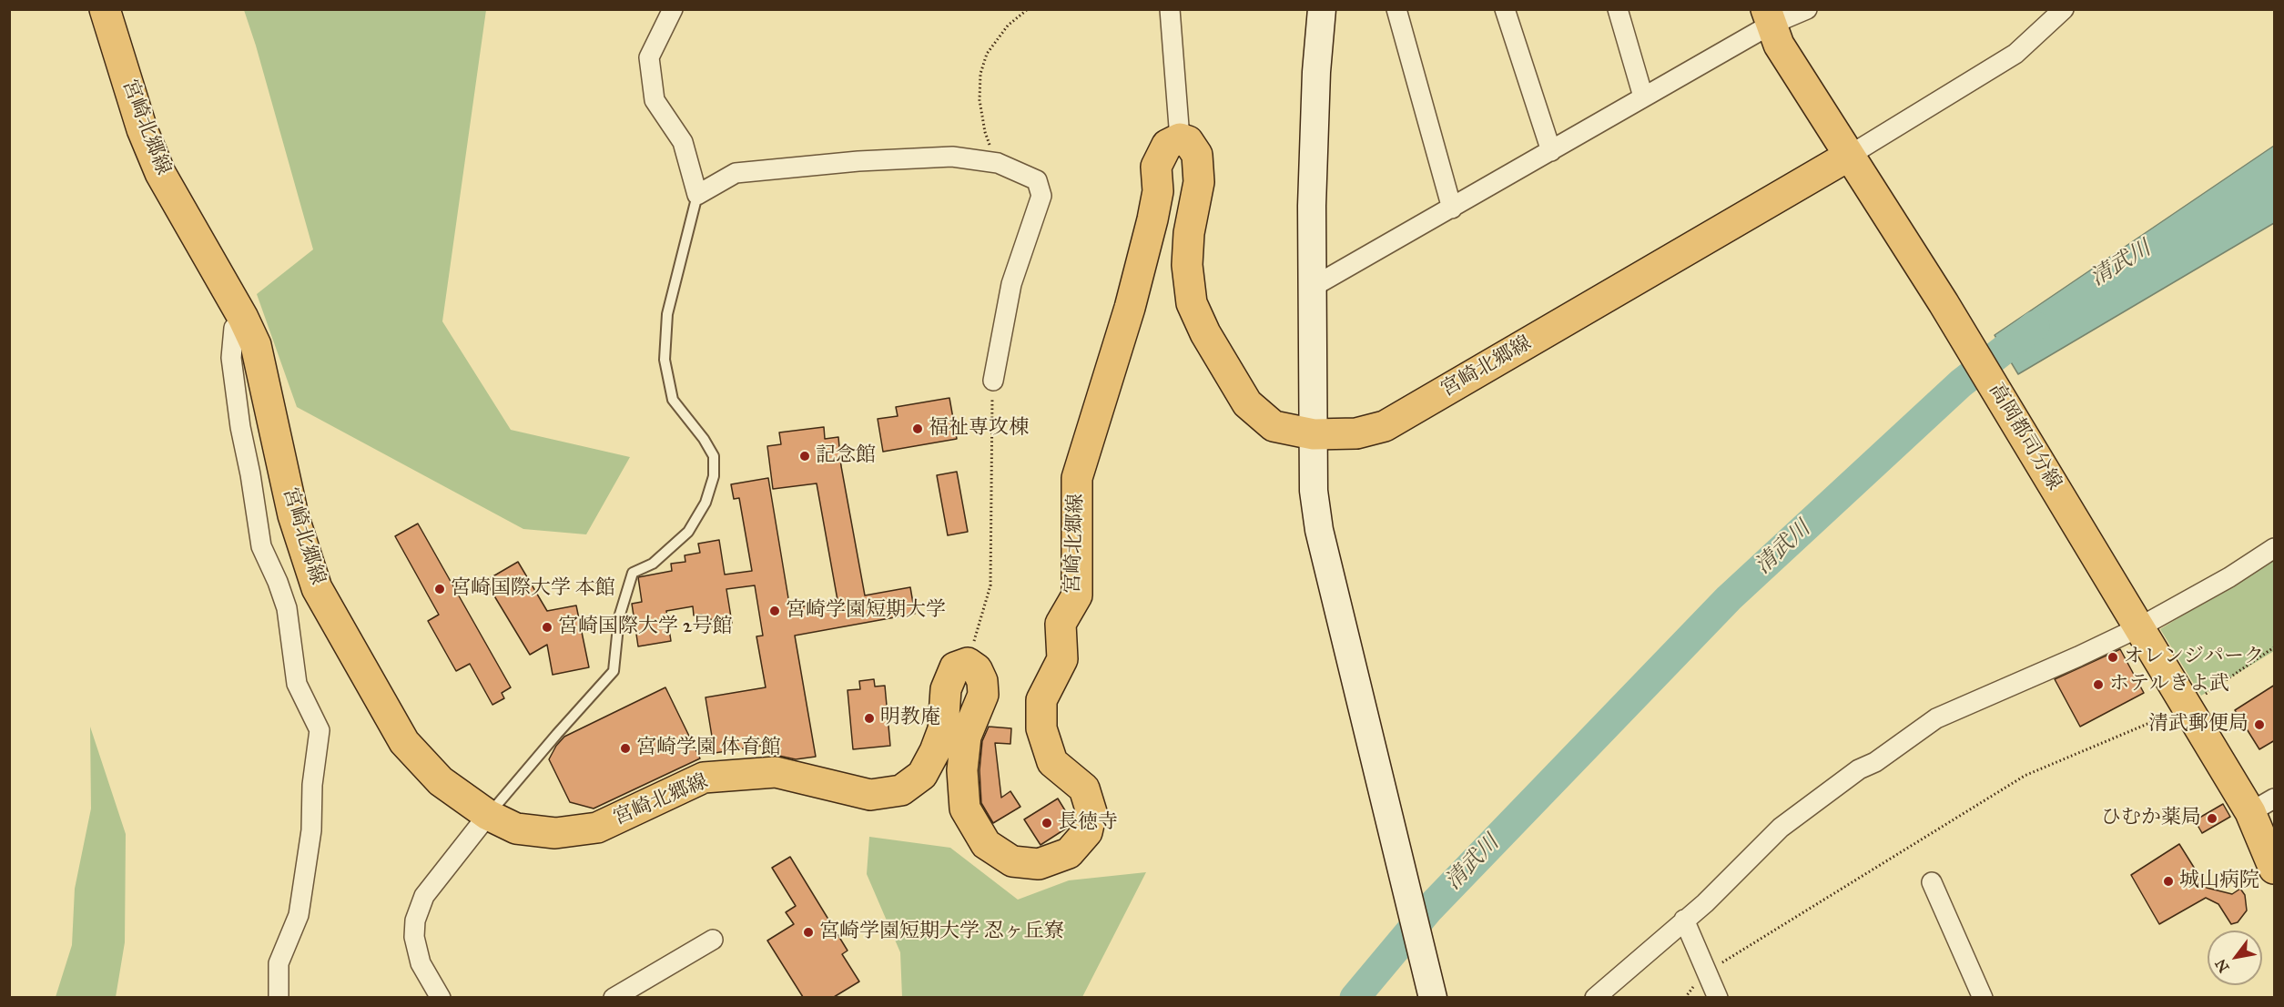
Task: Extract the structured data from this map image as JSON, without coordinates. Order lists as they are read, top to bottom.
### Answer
{
  "streets": {
    "main road": ["宮崎北郷線", "高岡都司分線"]
  },
  "crossings": [
    ["宮崎北郷線", "高岡都司分線"]
  ],
  "water": ["清武川"],
  "places": [
    "福祉専攻棟",
    "記念館",
    "宮崎国際大学 本館",
    "宮崎学園短期大学",
    "宮崎国際大学 2号館",
    "オレンジパーク",
    "ホテルきよ武",
    "明教庵",
    "清武郵便局",
    "宮崎学園 体育館",
    "ひむか薬局",
    "長徳寺",
    "城山病院",
    "宮崎学園短期大学 忍ヶ丘寮"
  ],
  "north": "bottom left"
}
